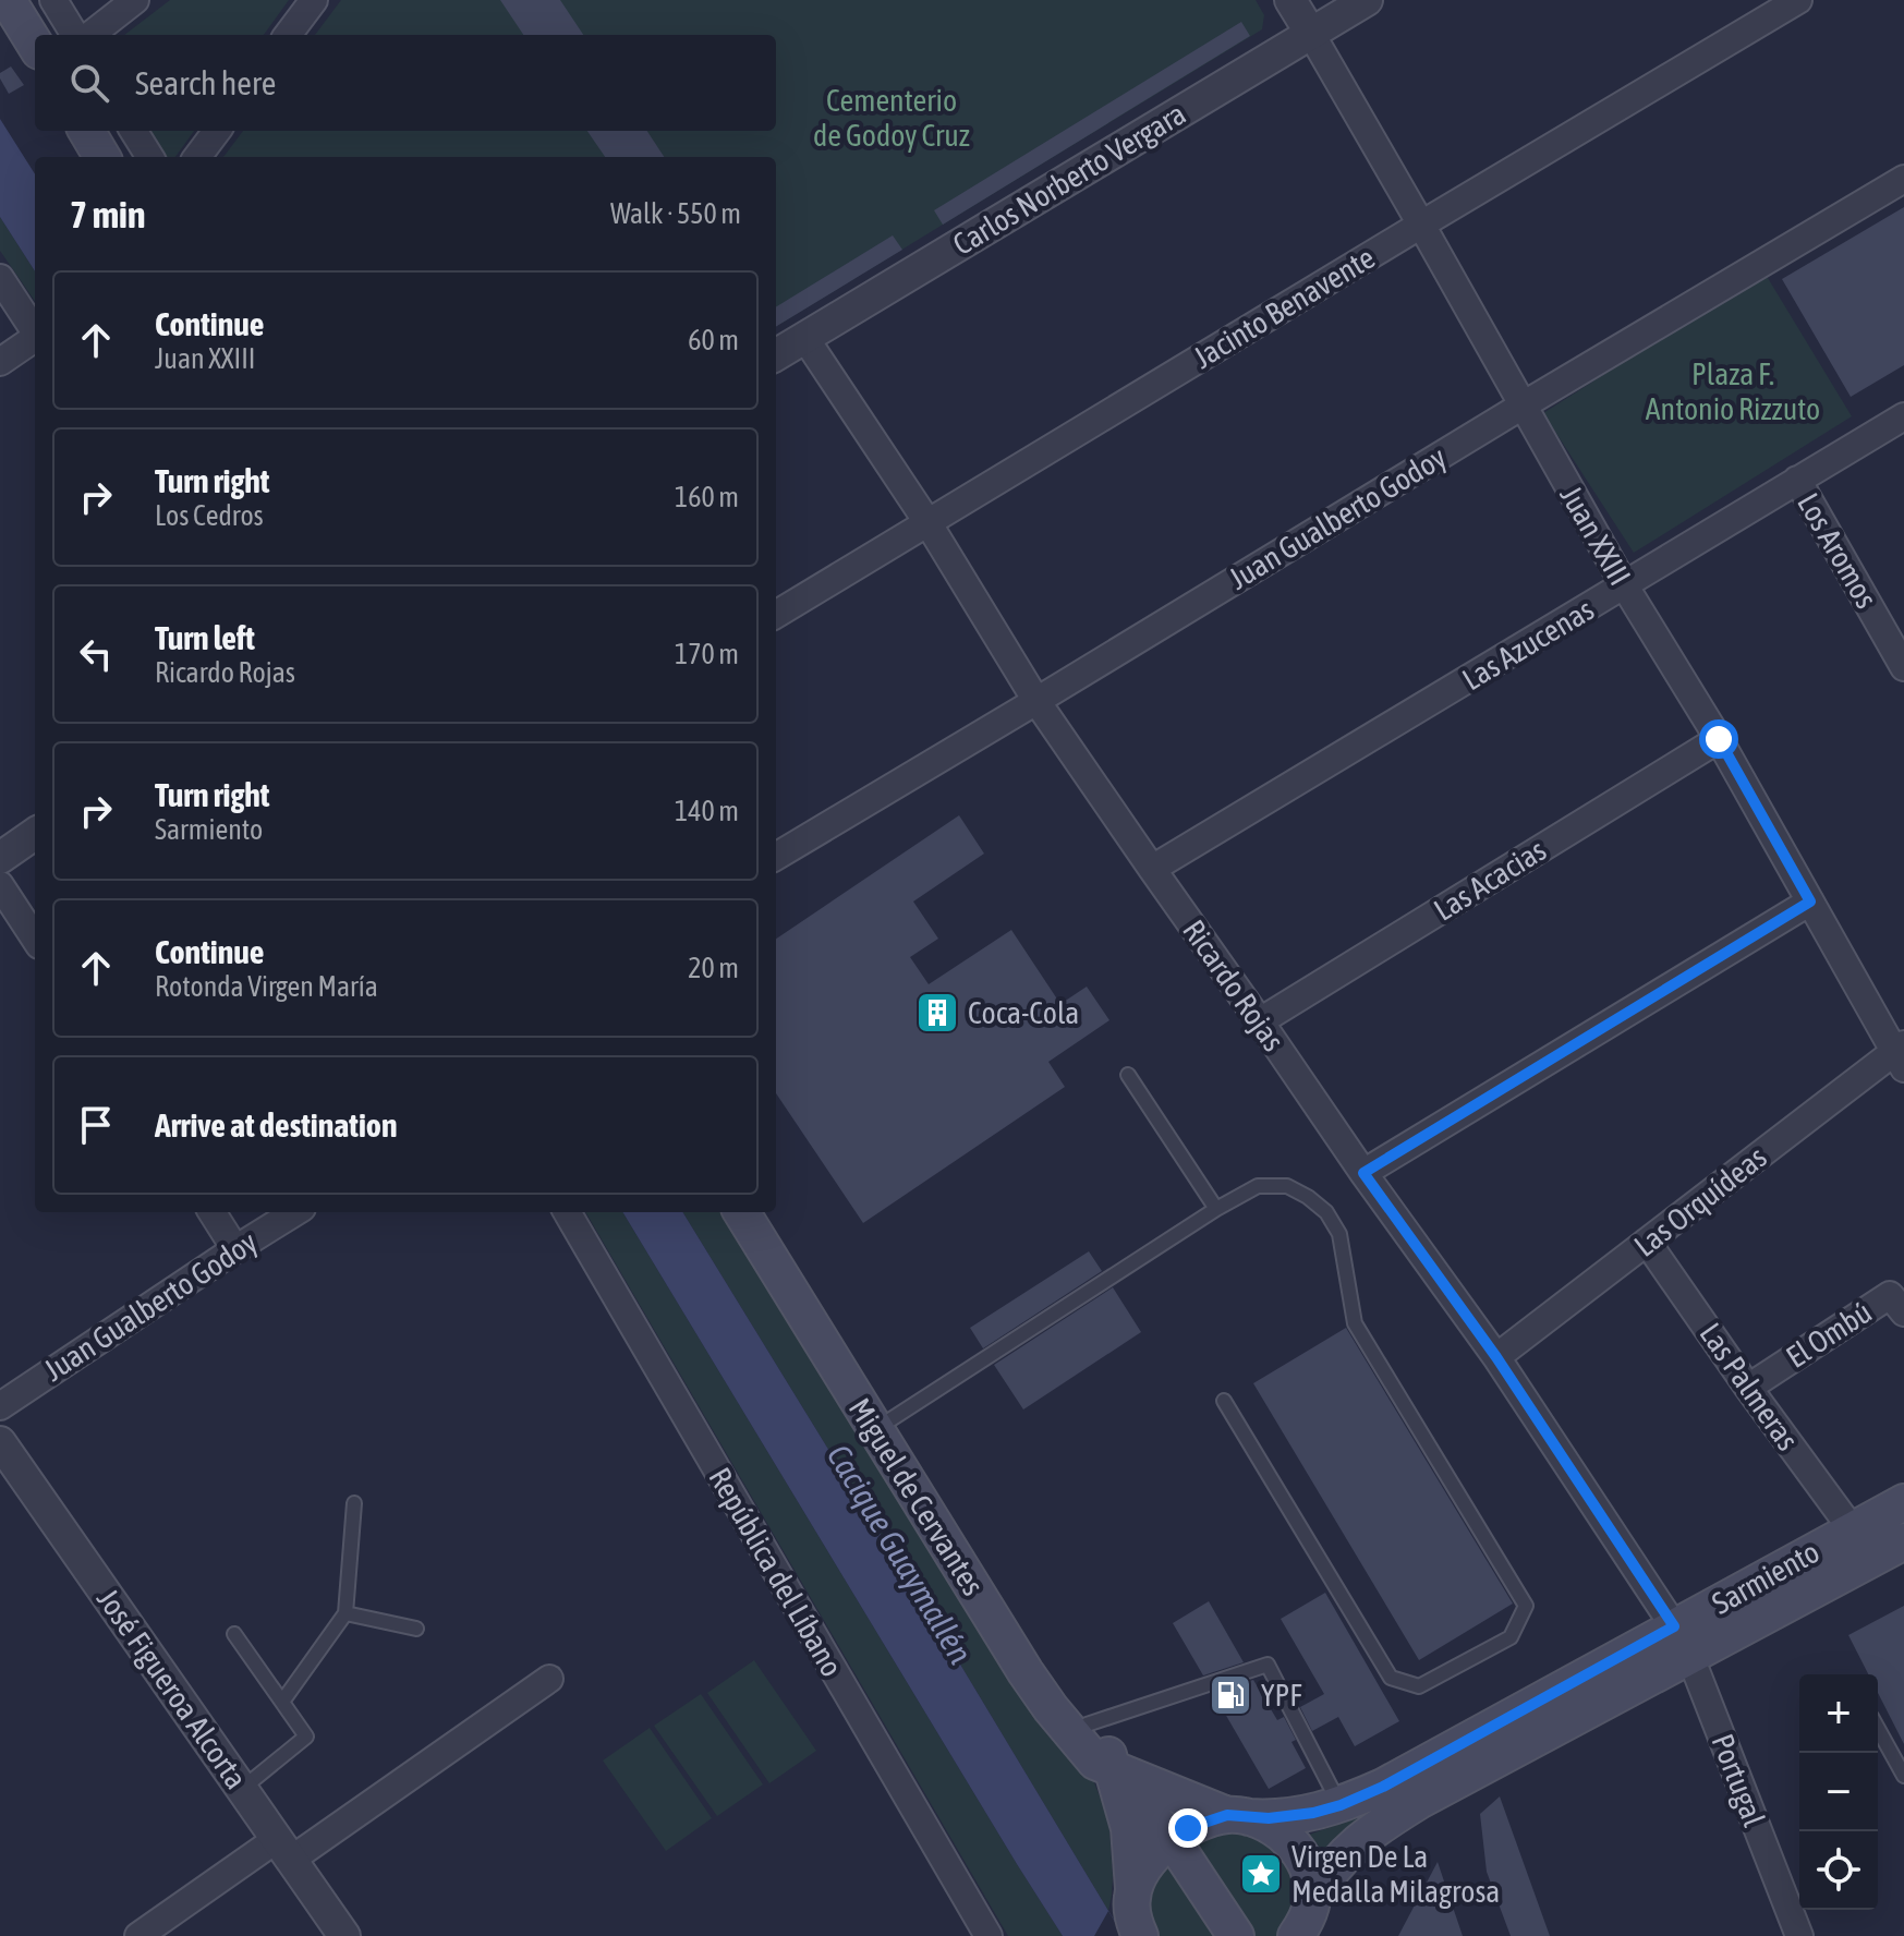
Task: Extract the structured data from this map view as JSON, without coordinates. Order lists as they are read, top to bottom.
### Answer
{
  "streets": {
    "main road": ["Miguel de Cervantes", "Sarmiento"],
    "street": [
      "Carlos Norberto Vergara",
      "Jacinto Benavente",
      "Juan Gualberto Godoy",
      "Juan XXIII",
      "Los Aromos",
      "Las Azucenas",
      "Las Acacias",
      "Ricardo Rojas",
      "Las Orquídeas",
      "El Ombú",
      "Las Palmeras",
      "República del Líbano",
      "José Figueroa Alcorta",
      "Portugal"
    ]
  },
  "crossings": [
    ["Carlos Norberto Vergara", "Juan XXIII"],
    ["Carlos Norberto Vergara", "Ricardo Rojas"],
    ["Jacinto Benavente", "Juan XXIII"],
    ["Jacinto Benavente", "Ricardo Rojas"],
    ["Juan Gualberto Godoy", "Juan XXIII"],
    ["Juan Gualberto Godoy", "Ricardo Rojas"],
    ["Juan XXIII", "Las Azucenas"],
    ["Juan XXIII", "Las Acacias"],
    ["Juan XXIII", "Las Orquídeas"],
    ["Los Aromos", "Las Azucenas"],
    ["Las Azucenas", "Ricardo Rojas"],
    ["Las Acacias", "Ricardo Rojas"],
    ["Ricardo Rojas", "Las Orquídeas"],
    ["Ricardo Rojas", "Sarmiento"],
    ["Ricardo Rojas", "Portugal"],
    ["Las Orquídeas", "Las Palmeras"],
    ["El Ombú", "Las Palmeras"],
    ["Las Palmeras", "Sarmiento"],
    ["Miguel de Cervantes", "Sarmiento"],
    ["Sarmiento", "Portugal"]
  ],
  "water": ["Cacique Guaymallén"],
  "parks": ["Cementerio de Godoy Cruz", "Plaza F. Antonio Rizzuto"],
  "places": {
    "building": ["Coca-Cola"],
    "fuel station": ["YPF"],
    "place": ["Virgen De La Medalla Milagrosa"]
  },
  "page": {
    "search": "Search here",
    "heading": ["7 min", "Walk · 550 m"],
    "list": [
      ["Continue", "Juan XXIII", "60 m"],
      ["Turn right", "Los Cedros", "160 m"],
      ["Turn left", "Ricardo Rojas", "170 m"],
      ["Turn right", "Sarmiento", "140 m"],
      ["Continue", "Rotonda Virgen María", "20 m"],
      "Arrive at destination"
    ],
    "map_buttons": ["+", "−"]
  }
}
